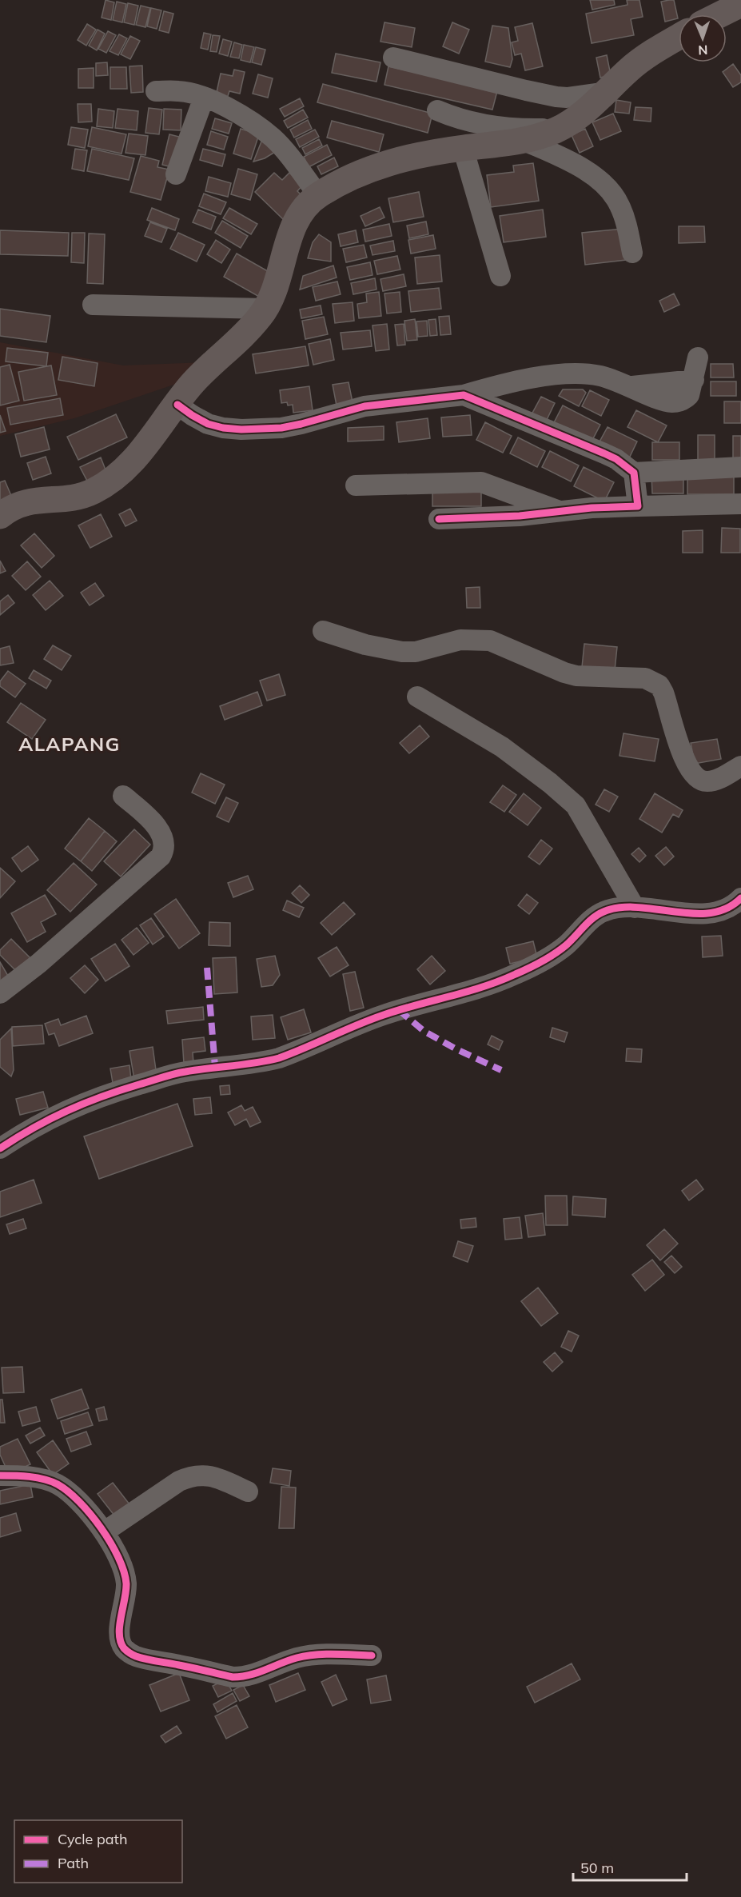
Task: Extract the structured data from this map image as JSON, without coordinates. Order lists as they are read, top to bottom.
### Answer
{
  "districts": ["ALAPANG"],
  "legend": ["Cycle path", "Path"],
  "scale_bar": "50 m",
  "north": "bottom"
}
